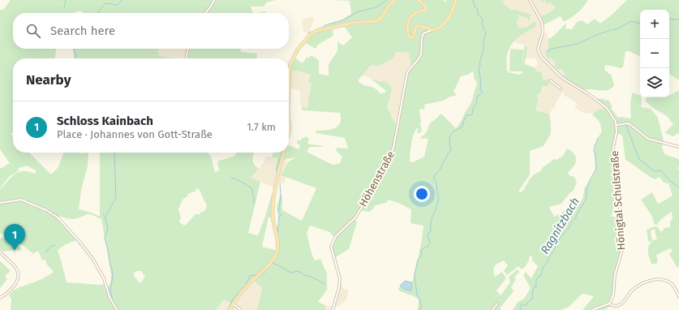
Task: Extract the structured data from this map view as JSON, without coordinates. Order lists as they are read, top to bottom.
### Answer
{
  "streets": {
    "main road": ["Höhenstraße"],
    "street": ["Hönigtal Schulstraße"]
  },
  "water": ["Ragnitzbach"],
  "page": {
    "map_buttons": ["+", "−"],
    "search": "Search here",
    "heading": "Nearby",
    "list": [
      {
        "mark": "1",
        "name": "Schloss Kainbach",
        "note": "Place · Johannes von Gott-Straße",
        "value": "1.7 km"
      }
    ],
    "pins": "1"
  }
}
